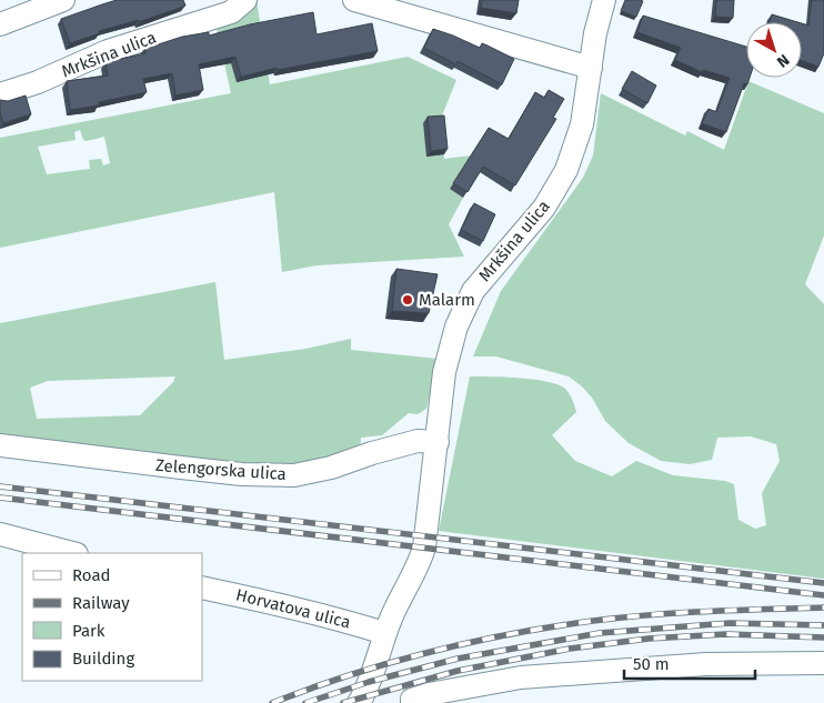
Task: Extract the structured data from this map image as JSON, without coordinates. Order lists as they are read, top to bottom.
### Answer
{
  "streets": {
    "street": ["Mrkšina ulica", "Zelengorska ulica", "Horvatova ulica"]
  },
  "crossings": [
    ["Mrkšina ulica", "Zelengorska ulica"],
    ["Mrkšina ulica", "Horvatova ulica"]
  ],
  "places": ["Malarm"],
  "legend": [
    "Road",
    "Railway",
    "Park",
    "Building"
  ],
  "scale_bar": "50 m",
  "north": "bottom right"
}
